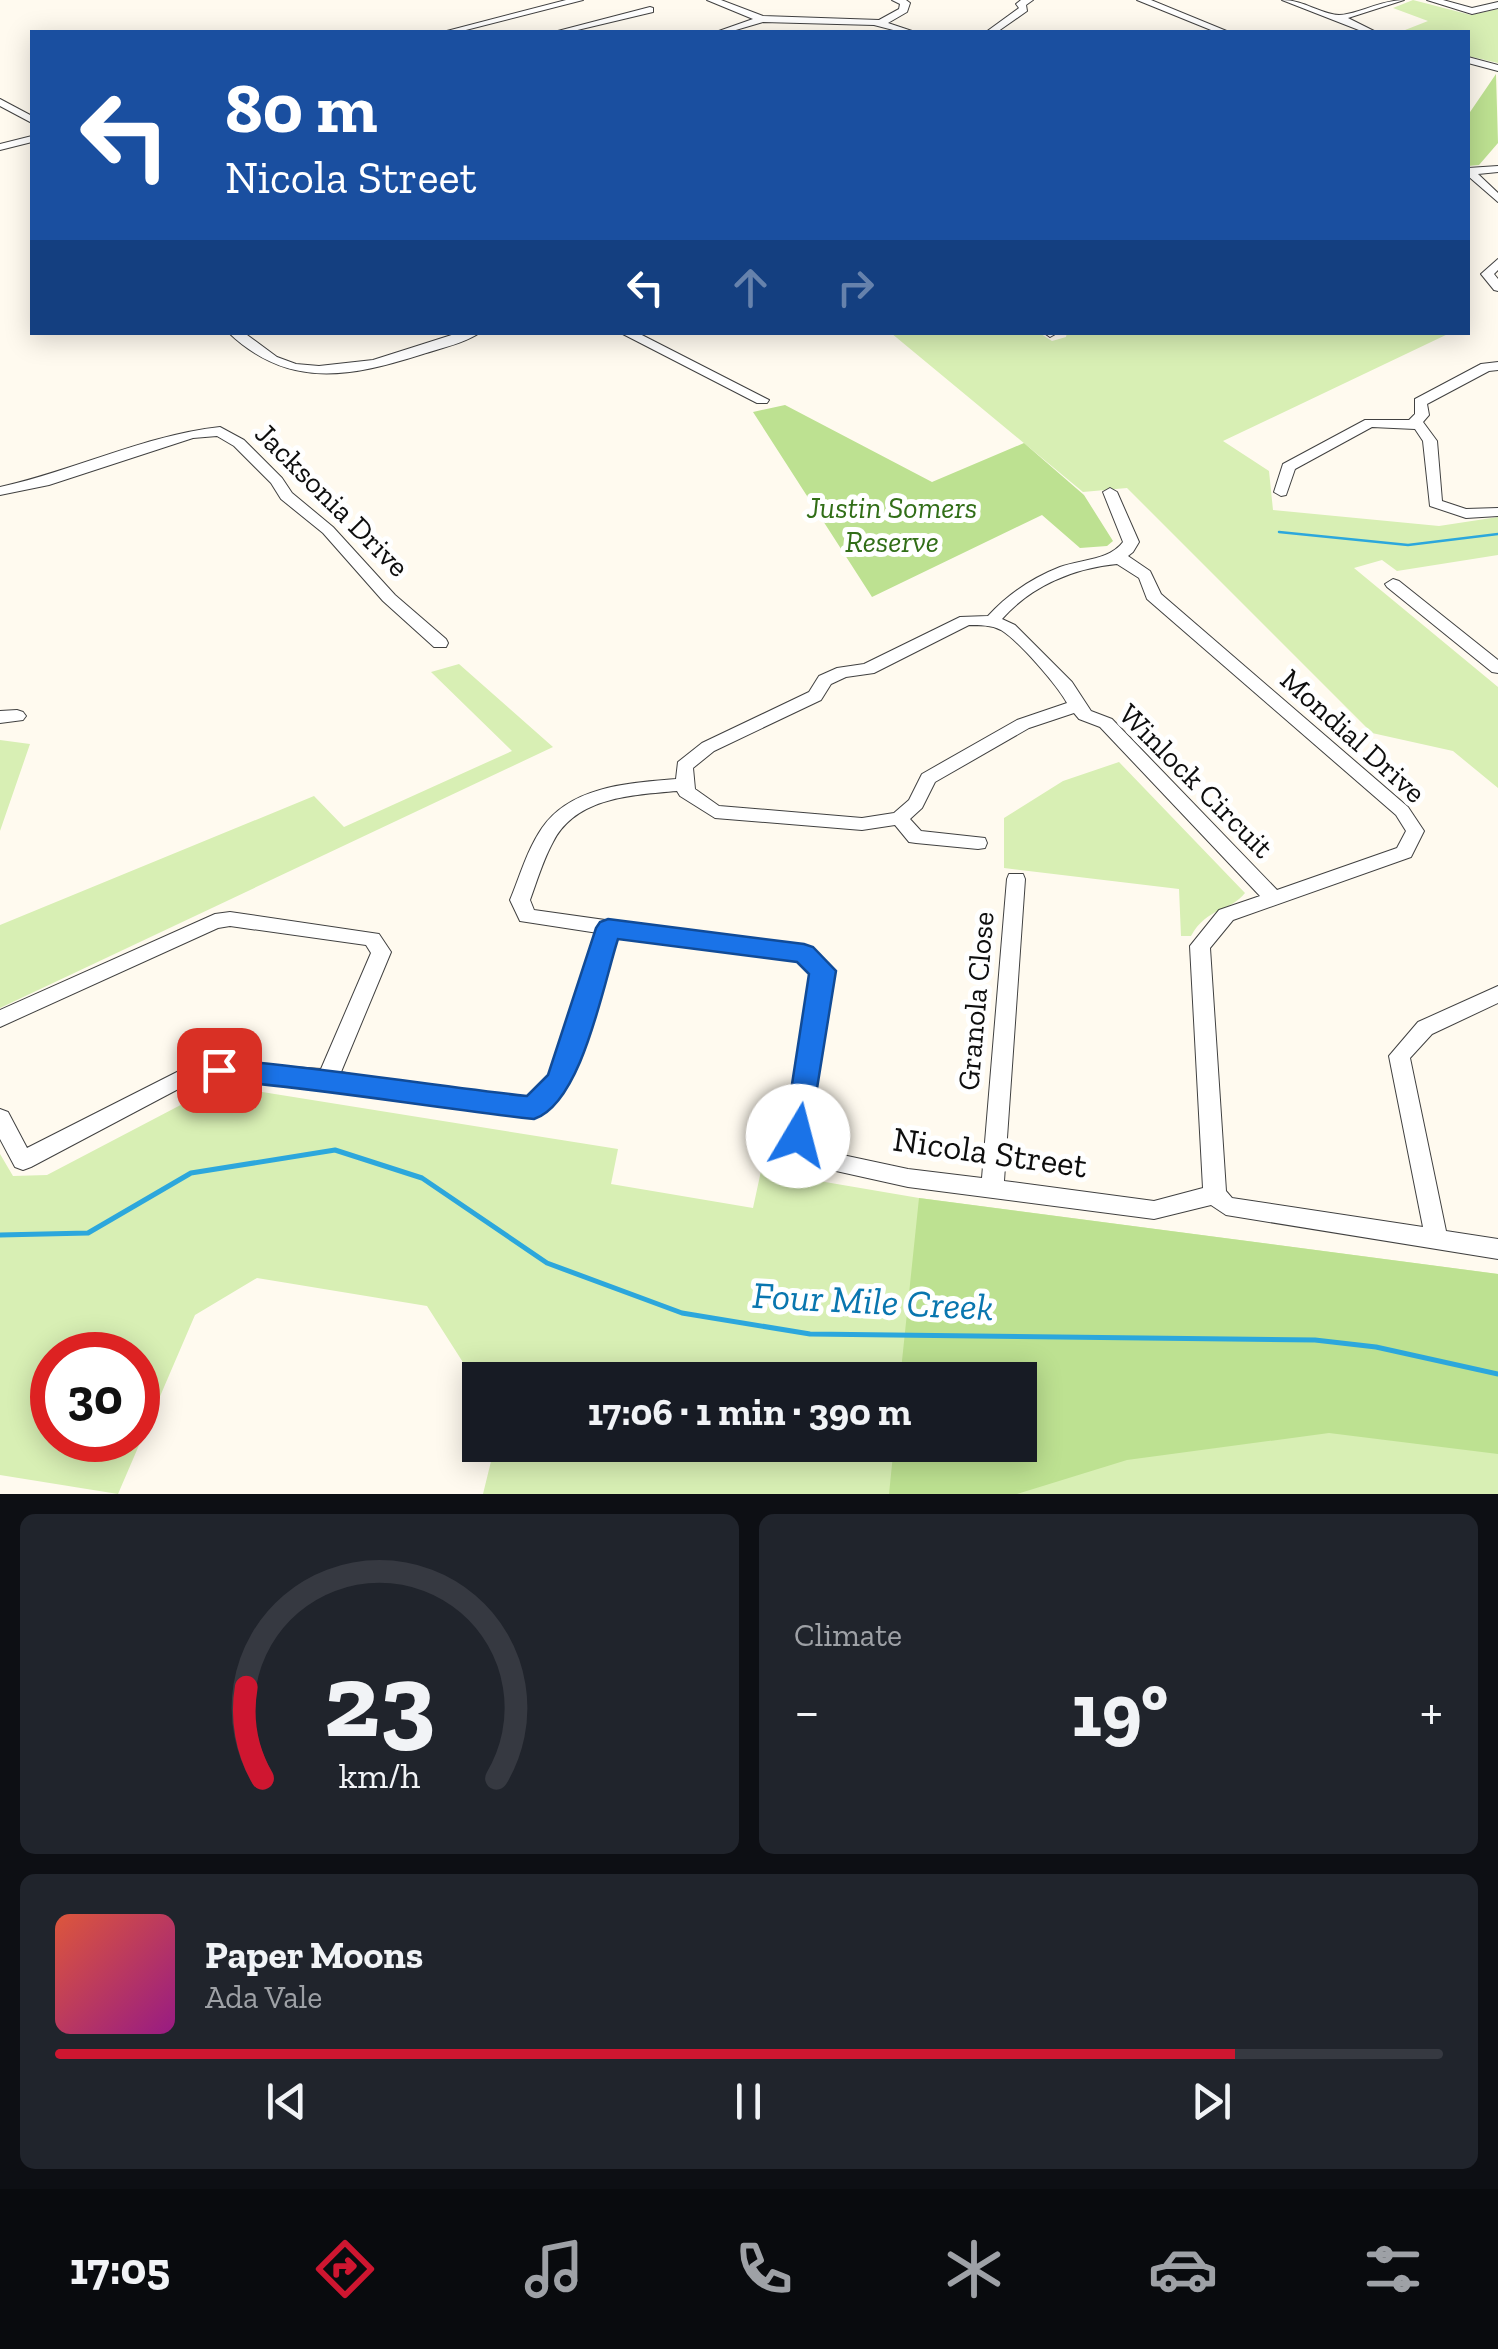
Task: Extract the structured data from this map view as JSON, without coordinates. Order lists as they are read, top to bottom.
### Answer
{
  "streets": {
    "street": [
      "Jacksonia Drive",
      "Mondial Drive",
      "Winlock Circuit",
      "Granola Close",
      "Nicola Street"
    ]
  },
  "crossings": [
    ["Mondial Drive", "Winlock Circuit"],
    ["Mondial Drive", "Nicola Street"],
    ["Granola Close", "Nicola Street"]
  ],
  "water": ["Four Mile Creek"],
  "parks": ["Justin Somers Reserve"],
  "page": {
    "turn": ["80 m", "Nicola Street"],
    "limit": "30",
    "trip": "17:06 · 1 min · 390 m",
    "tile": "Climate",
    "heat": ["−", "19°", "+"],
    "song": ["Paper Moons", "Ada Vale"],
    "tabs": "17:05",
    "gauge": ["23", "km/h"]
  }
}
